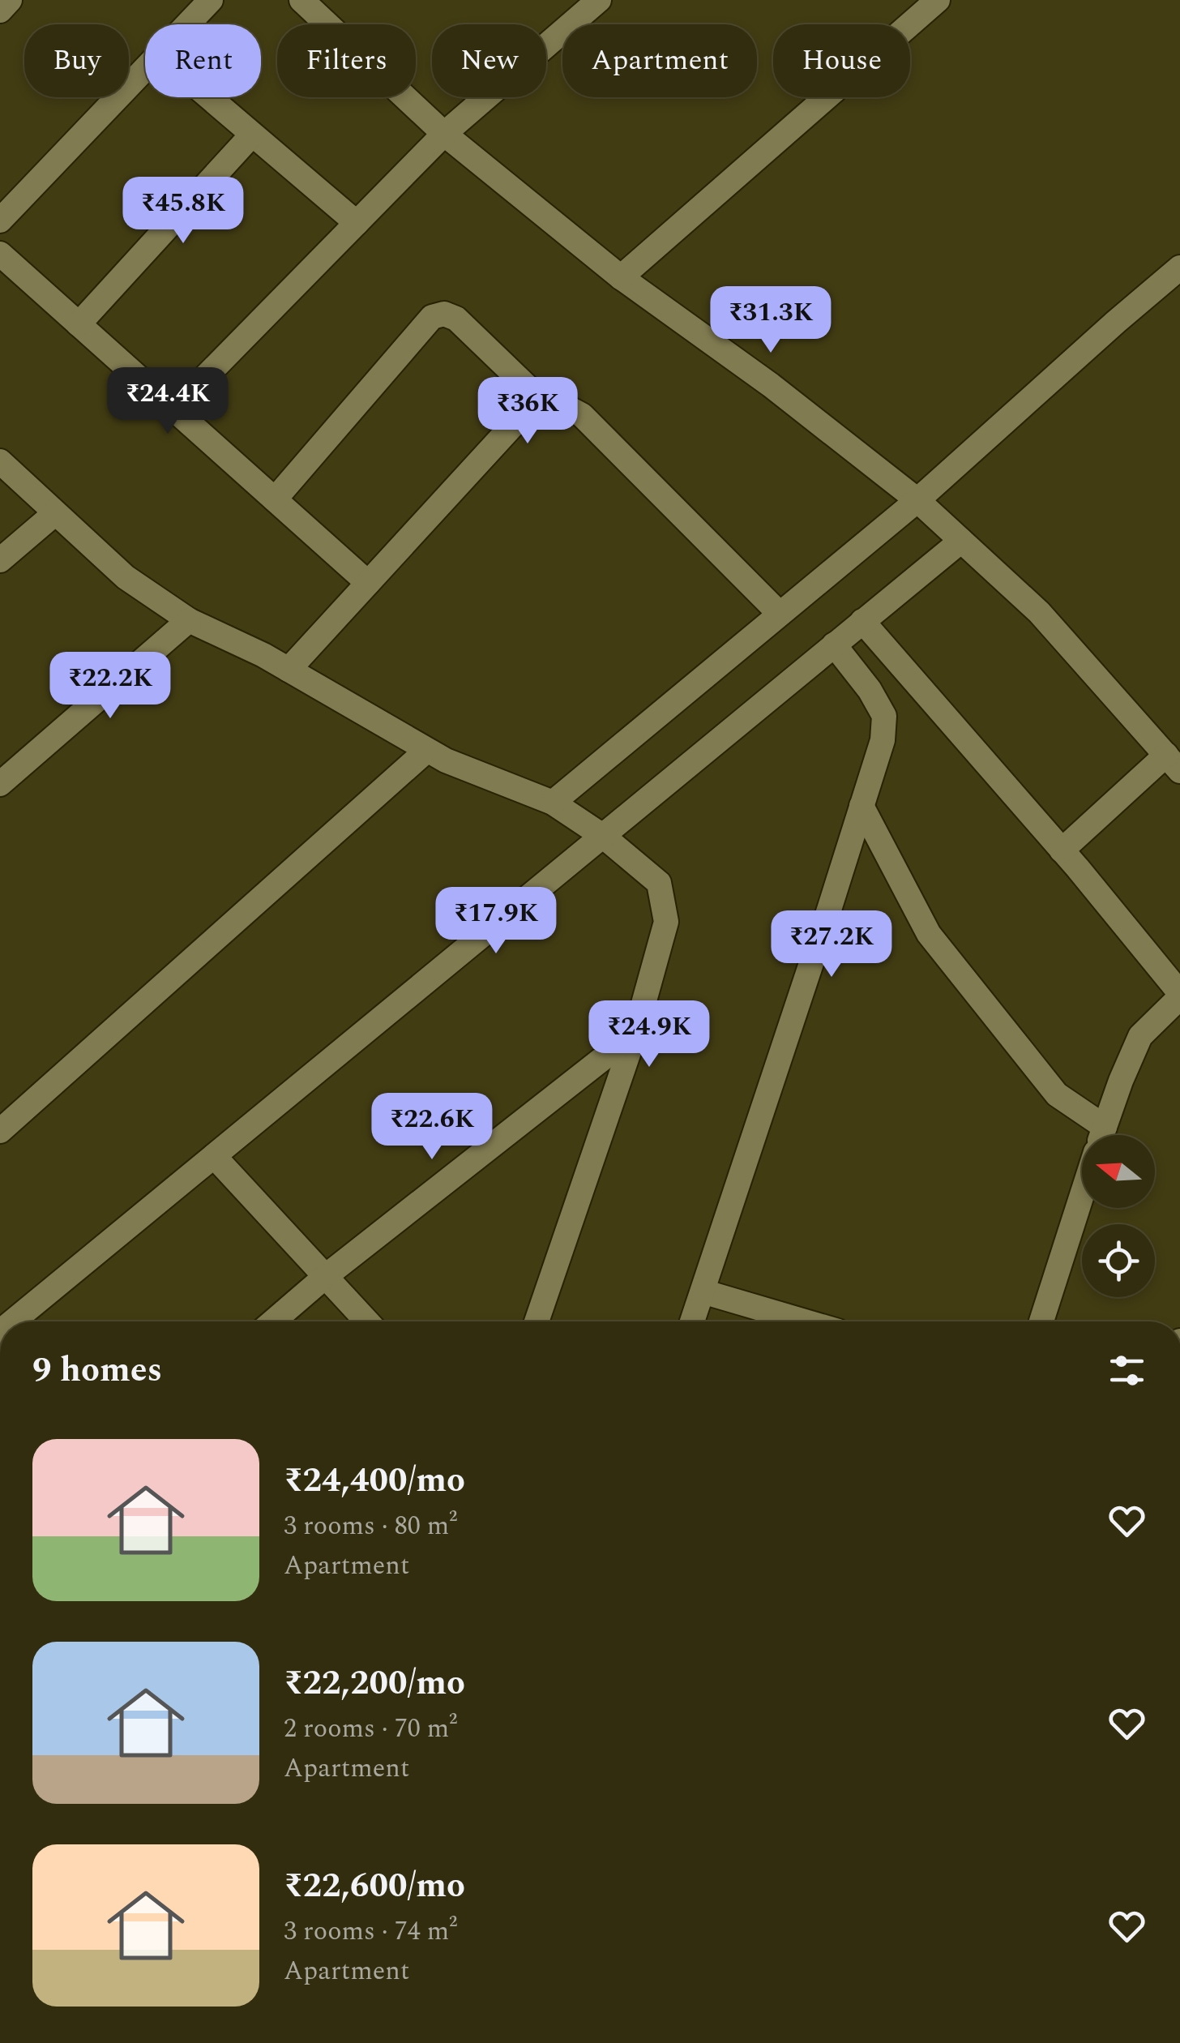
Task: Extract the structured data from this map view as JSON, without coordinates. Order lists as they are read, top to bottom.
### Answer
{
  "north": "left",
  "page": {
    "chip": [
      "Buy",
      "Rent",
      "Filters",
      "New",
      "Apartment",
      "House"
    ],
    "price": [
      "₹45.8K",
      "₹31.3K",
      "₹24.4K",
      "₹36K",
      "₹22.2K",
      "₹17.9K",
      "₹27.2K",
      "₹24.9K",
      "₹22.6K"
    ],
    "heading": "9 homes",
    "list": [
      {
        "name": "₹24,400/mo",
        "note": "3 rooms · 80 m² · Apartment"
      },
      {
        "name": "₹22,200/mo",
        "note": "2 rooms · 70 m² · Apartment"
      },
      {
        "name": "₹22,600/mo",
        "note": "3 rooms · 74 m² · Apartment"
      }
    ]
  }
}
